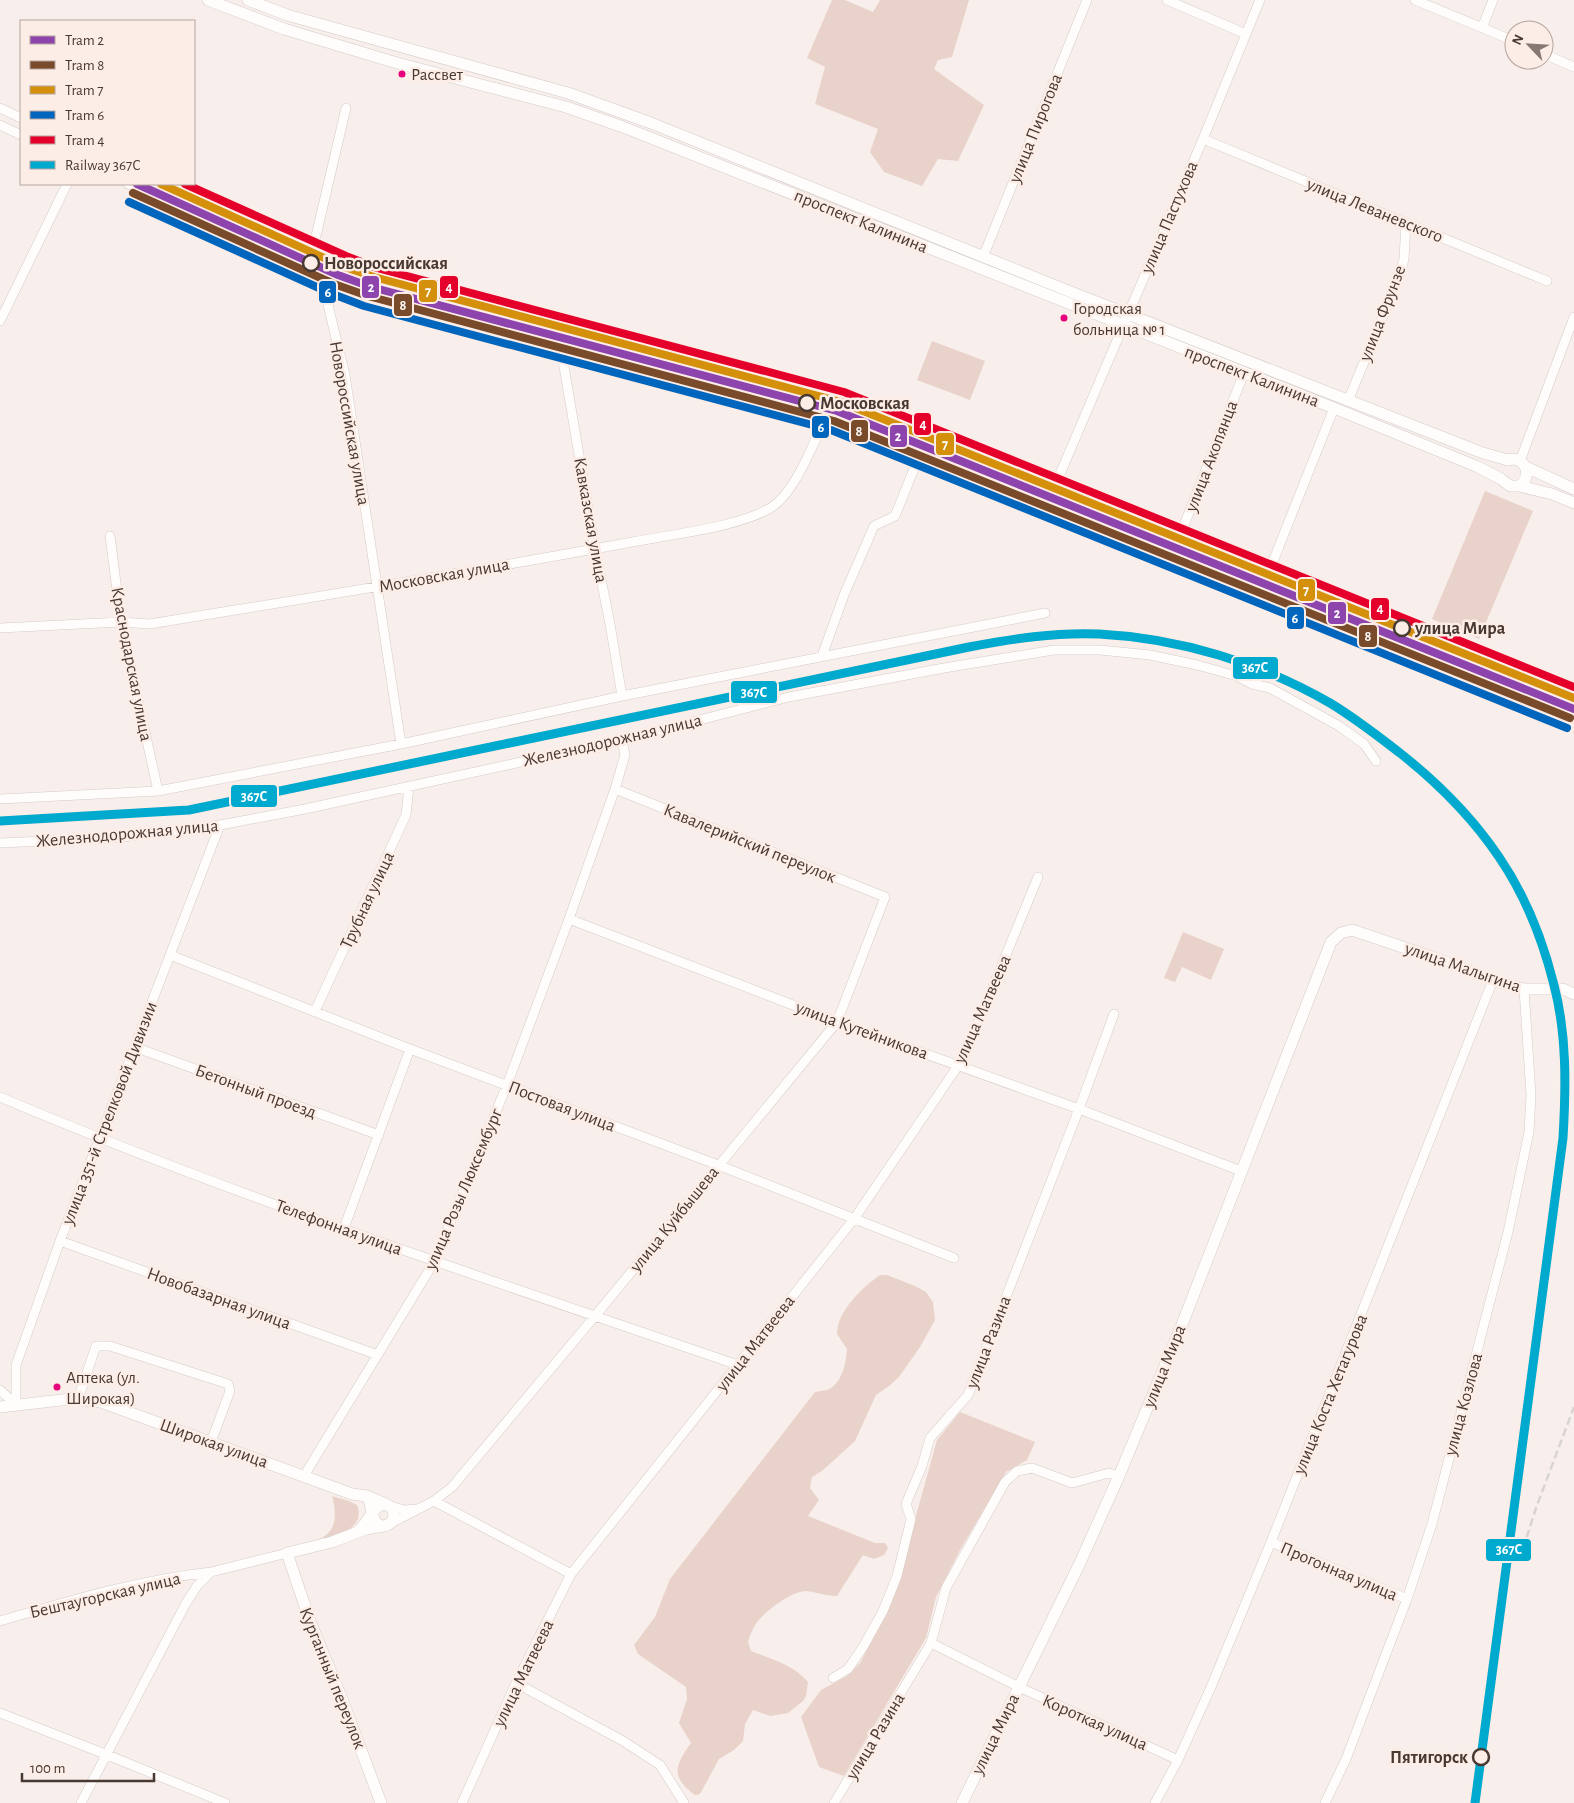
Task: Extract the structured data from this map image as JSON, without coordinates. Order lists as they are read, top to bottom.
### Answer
{
  "streets": {
    "main road": [
      "проспект Калинина",
      "улица Малыгина",
      "улица Куйбышева",
      "улица Мира",
      "Широкая улица",
      "Курганный переулок"
    ],
    "street": [
      "улица Пирогова",
      "улица Леваневского",
      "улица Пастухова",
      "улица Фрунзе",
      "Новороссийская улица",
      "улица Акопянца",
      "Кавказская улица",
      "Московская улица",
      "Краснодарская улица",
      "Железнодорожная улица",
      "Кавалерийский переулок",
      "Трубная улица",
      "улица Матвеева",
      "улица Кутейникова",
      "Бетонный проезд",
      "Постовая улица",
      "улица 351-й Стрелковой Дивизии",
      "улица Розы Люксембург",
      "Телефонная улица",
      "Новобазарная улица",
      "улица Разина",
      "улица Коста Хетагурова",
      "улица Козлова",
      "Прогонная улица",
      "Бештаугорская улица",
      "Короткая улица"
    ]
  },
  "crossings": [
    ["улица Пирогова", "проспект Калинина"],
    ["улица Леваневского", "улица Пастухова"],
    ["улица Леваневского", "улица Фрунзе"],
    ["улица Пастухова", "проспект Калинина"],
    ["проспект Калинина", "улица Фрунзе"],
    ["проспект Калинина", "улица Акопянца"],
    ["Новороссийская улица", "Московская улица"],
    ["Кавказская улица", "Московская улица"],
    ["Московская улица", "Краснодарская улица"],
    ["Железнодорожная улица", "Трубная улица"],
    ["Железнодорожная улица", "улица 351-й Стрелковой Дивизии"],
    ["Железнодорожная улица", "улица Розы Люксембург"],
    ["Кавалерийский переулок", "улица Розы Люксембург"],
    ["Кавалерийский переулок", "улица Куйбышева"],
    ["Трубная улица", "Постовая улица"],
    ["улица Малыгина", "улица Мира"],
    ["улица Малыгина", "улица Коста Хетагурова"],
    ["улица Малыгина", "улица Козлова"],
    ["улица Матвеева", "улица Кутейникова"],
    ["улица Матвеева", "Постовая улица"],
    ["улица Матвеева", "Телефонная улица"],
    ["улица Кутейникова", "улица Розы Люксембург"],
    ["улица Кутейникова", "улица Куйбышева"],
    ["улица Кутейникова", "улица Разина"],
    ["улица Кутейникова", "улица Мира"],
    ["Бетонный проезд", "улица 351-й Стрелковой Дивизии"],
    ["Постовая улица", "улица 351-й Стрелковой Дивизии"],
    ["Постовая улица", "улица Розы Люксембург"],
    ["Постовая улица", "улица Куйбышева"],
    ["улица 351-й Стрелковой Дивизии", "Телефонная улица"],
    ["улица 351-й Стрелковой Дивизии", "Новобазарная улица"],
    ["улица 351-й Стрелковой Дивизии", "Широкая улица"],
    ["улица Розы Люксембург", "Телефонная улица"],
    ["улица Розы Люксембург", "Новобазарная улица"],
    ["улица Розы Люксембург", "Широкая улица"],
    ["улица Куйбышева", "Телефонная улица"],
    ["улица Куйбышева", "Широкая улица"],
    ["улица Куйбышева", "Курганный переулок"],
    ["улица Разина", "улица Мира"],
    ["улица Разина", "Короткая улица"],
    ["улица Мира", "Короткая улица"],
    ["улица Коста Хетагурова", "Прогонная улица"],
    ["улица Коста Хетагурова", "Короткая улица"],
    ["улица Козлова", "Прогонная улица"]
  ],
  "places": [
    "Рассвет",
    "Новороссийская",
    "Городская больница № 1",
    "Московская",
    "улица Мира",
    "Аптека (ул. Широкая)",
    "Пятигорск"
  ],
  "lines": [
    "tram line 2",
    "tram line 7",
    "tram line 4",
    "tram line 8",
    "tram line 6",
    "rail line 367С"
  ],
  "legend": [
    "Tram 2",
    "Tram 8",
    "Tram 7",
    "Tram 6",
    "Tram 4",
    "Railway 367С"
  ],
  "scale_bar": "100 m",
  "north": "top left"
}
